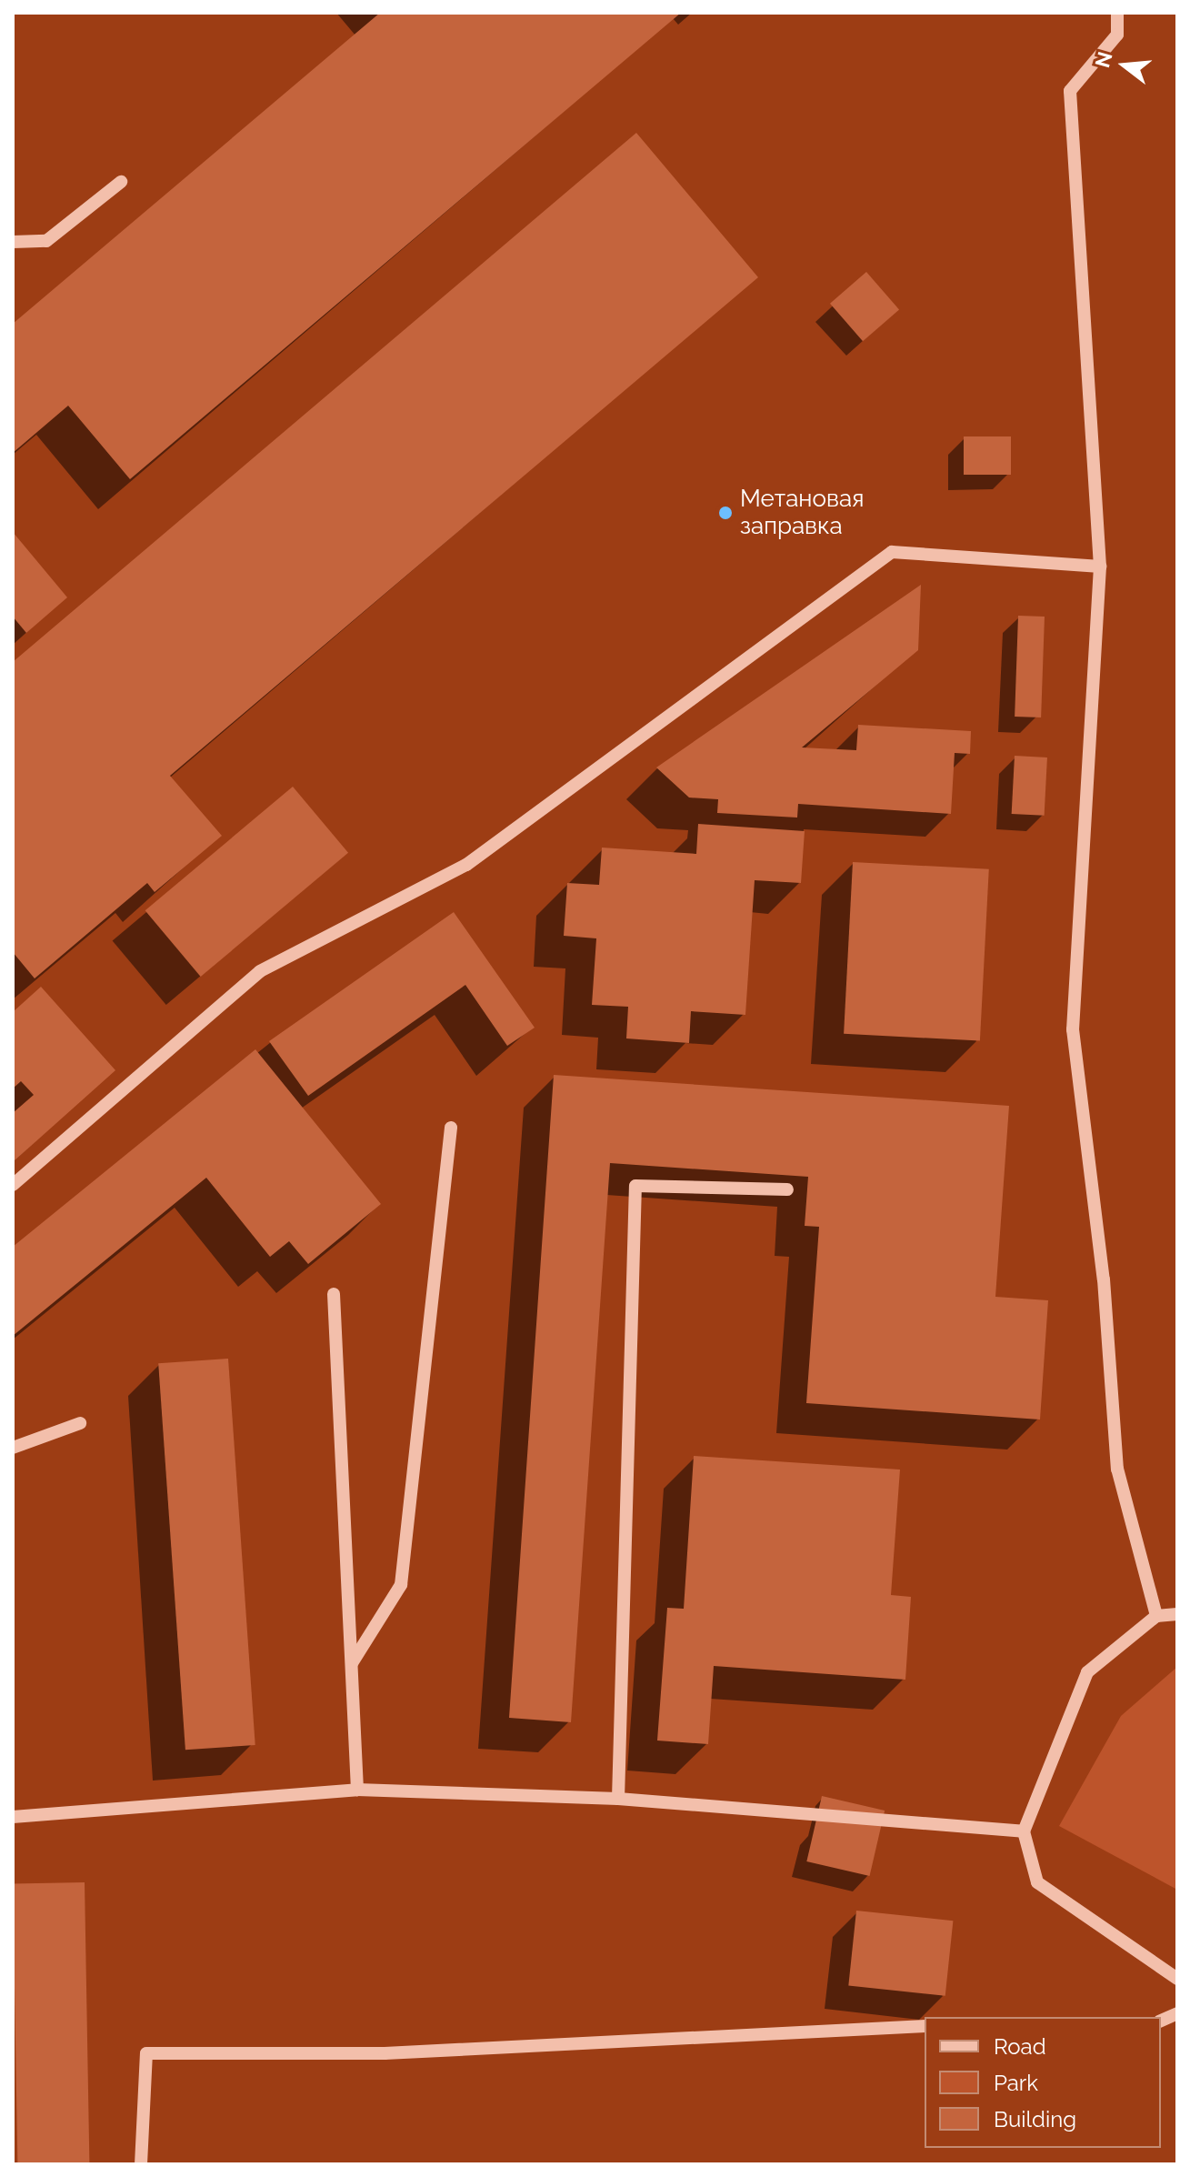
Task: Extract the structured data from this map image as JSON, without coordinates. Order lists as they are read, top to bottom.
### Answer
{
  "places": ["Метановая заправка"],
  "legend": ["Road", "Park", "Building"],
  "north": "left"
}
